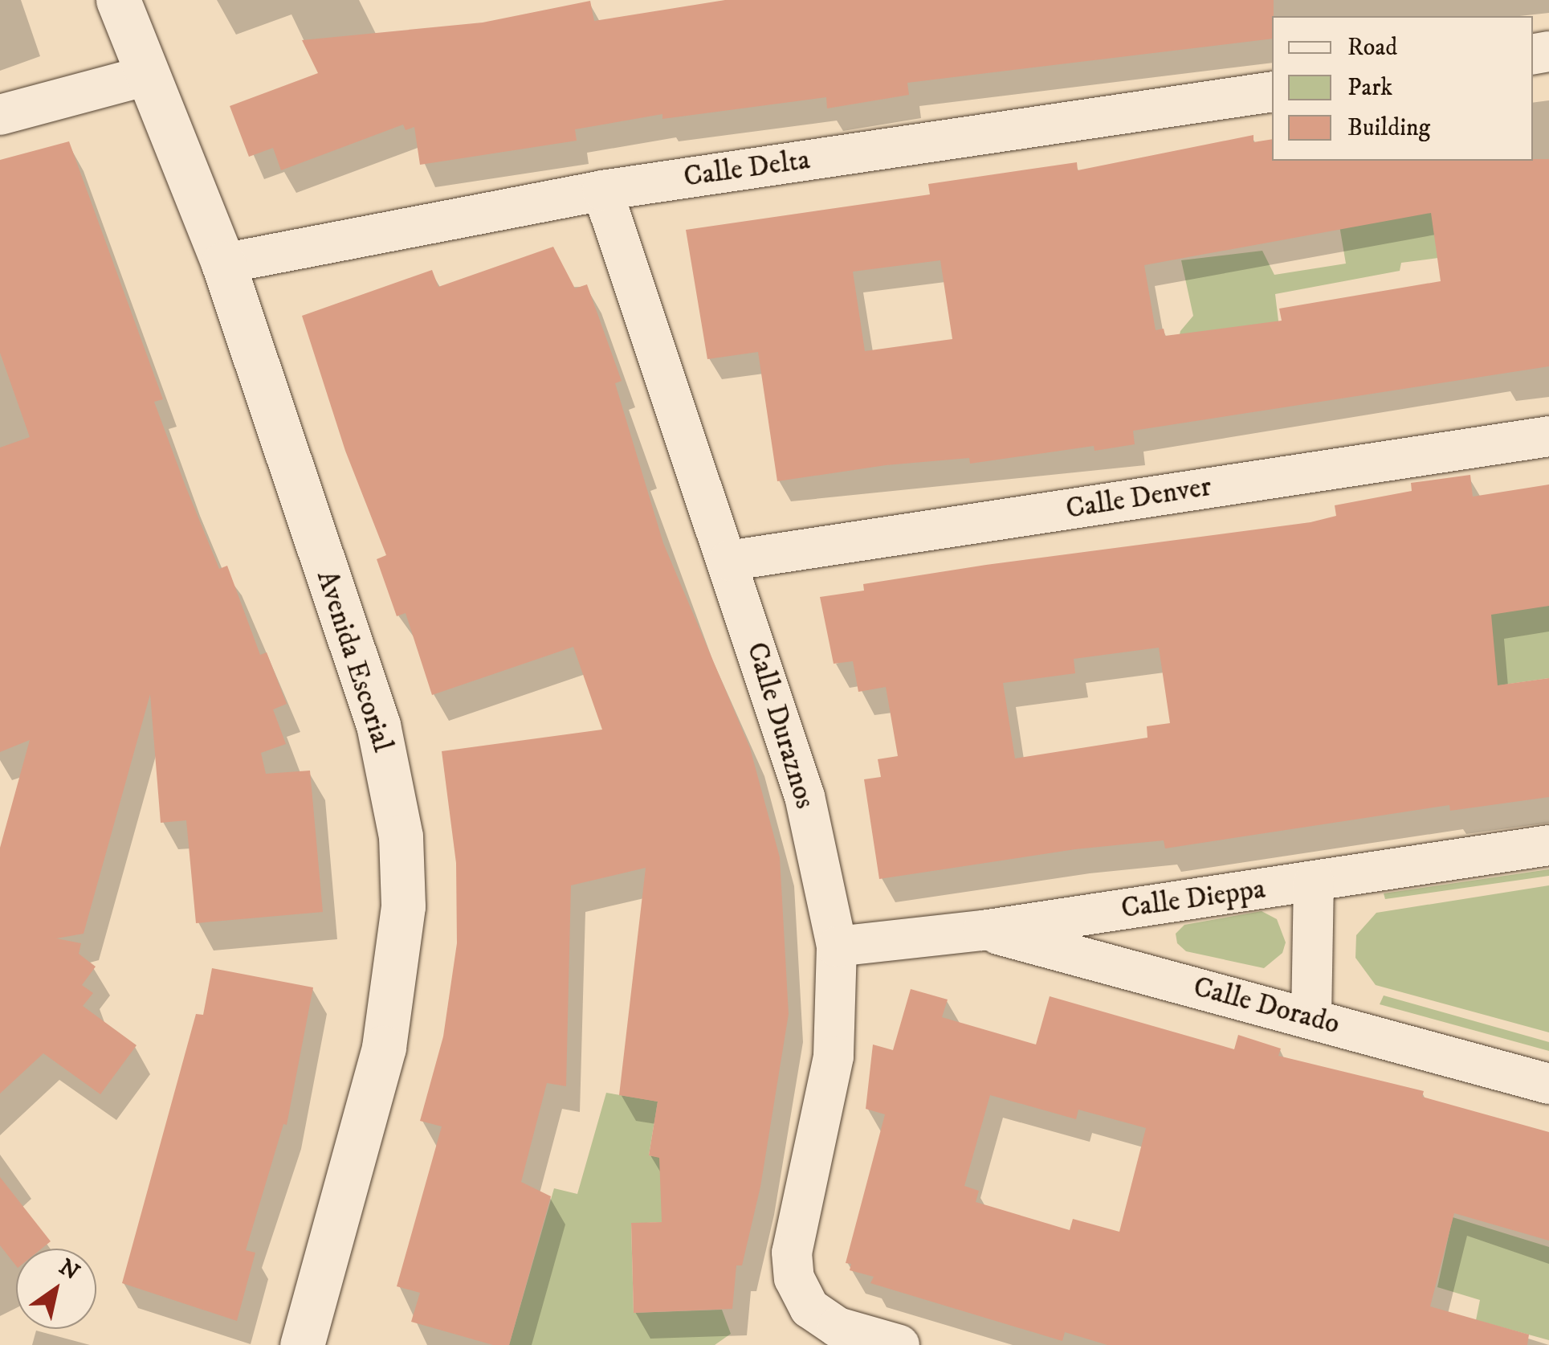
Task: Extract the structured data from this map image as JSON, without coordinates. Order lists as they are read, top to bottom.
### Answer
{
  "streets": {
    "street": [
      "Calle Delta",
      "Calle Denver",
      "Avenida Escorial",
      "Calle Duraznos",
      "Calle Dieppa",
      "Calle Dorado"
    ]
  },
  "crossings": [
    ["Calle Delta", "Avenida Escorial"],
    ["Calle Delta", "Calle Duraznos"],
    ["Calle Denver", "Calle Duraznos"],
    ["Calle Duraznos", "Calle Dieppa"],
    ["Calle Dieppa", "Calle Dorado"]
  ],
  "legend": ["Road", "Park", "Building"],
  "north": "top right"
}
